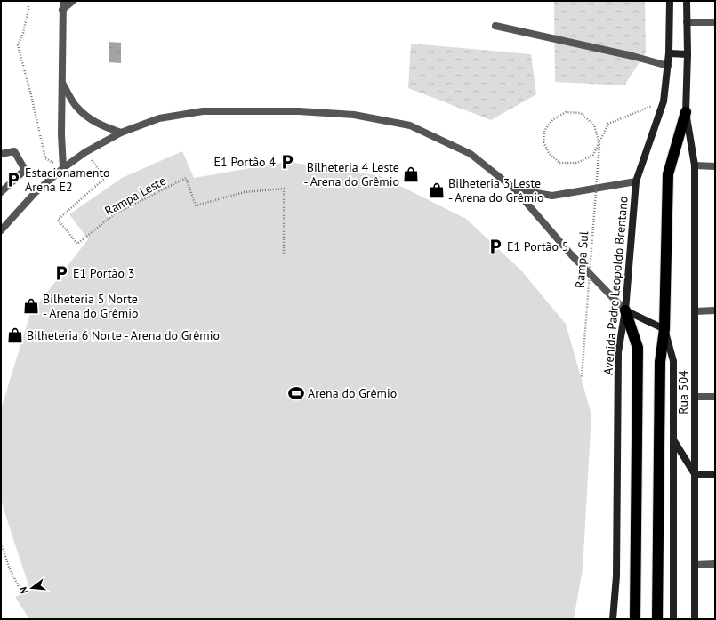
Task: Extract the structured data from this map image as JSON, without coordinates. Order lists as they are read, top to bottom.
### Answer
{
  "streets": {
    "main road": ["Avenida Padre Leopoldo Brentano", "Rua 504"],
    "path": ["Rampa Leste", "Rampa Sul"]
  },
  "crossings": [
    ["Rampa Sul", "Avenida Padre Leopoldo Brentano"]
  ],
  "places": {
    "parking": [
      "E1 Portão 4",
      "Estacionamento Arena E2",
      "E1 Portão 5",
      "E1 Portão 3"
    ],
    "shop": [
      "Bilheteria 4 Leste - Arena do Grêmio",
      "Bilheteria 3 Leste - Arena do Grêmio",
      "Bilheteria 5 Norte - Arena do Grêmio",
      "Bilheteria 6 Norte - Arena do Grêmio"
    ],
    "sports": ["Arena do Grêmio"]
  },
  "north": "left"
}
